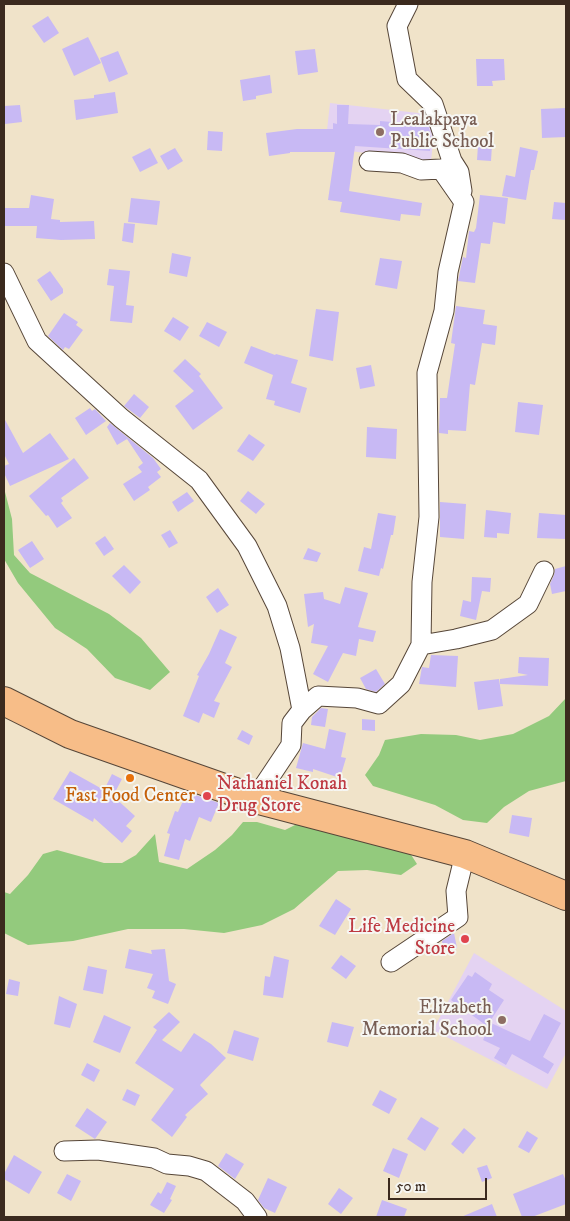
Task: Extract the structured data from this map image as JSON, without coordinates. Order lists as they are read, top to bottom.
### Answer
{
  "places": [
    "Lealakpaya Public School",
    "Fast Food Center",
    "Nathaniel Konah Drug Store",
    "Life Medicine Store",
    "Elizabeth Memorial School"
  ],
  "scale_bar": "50 m"
}
